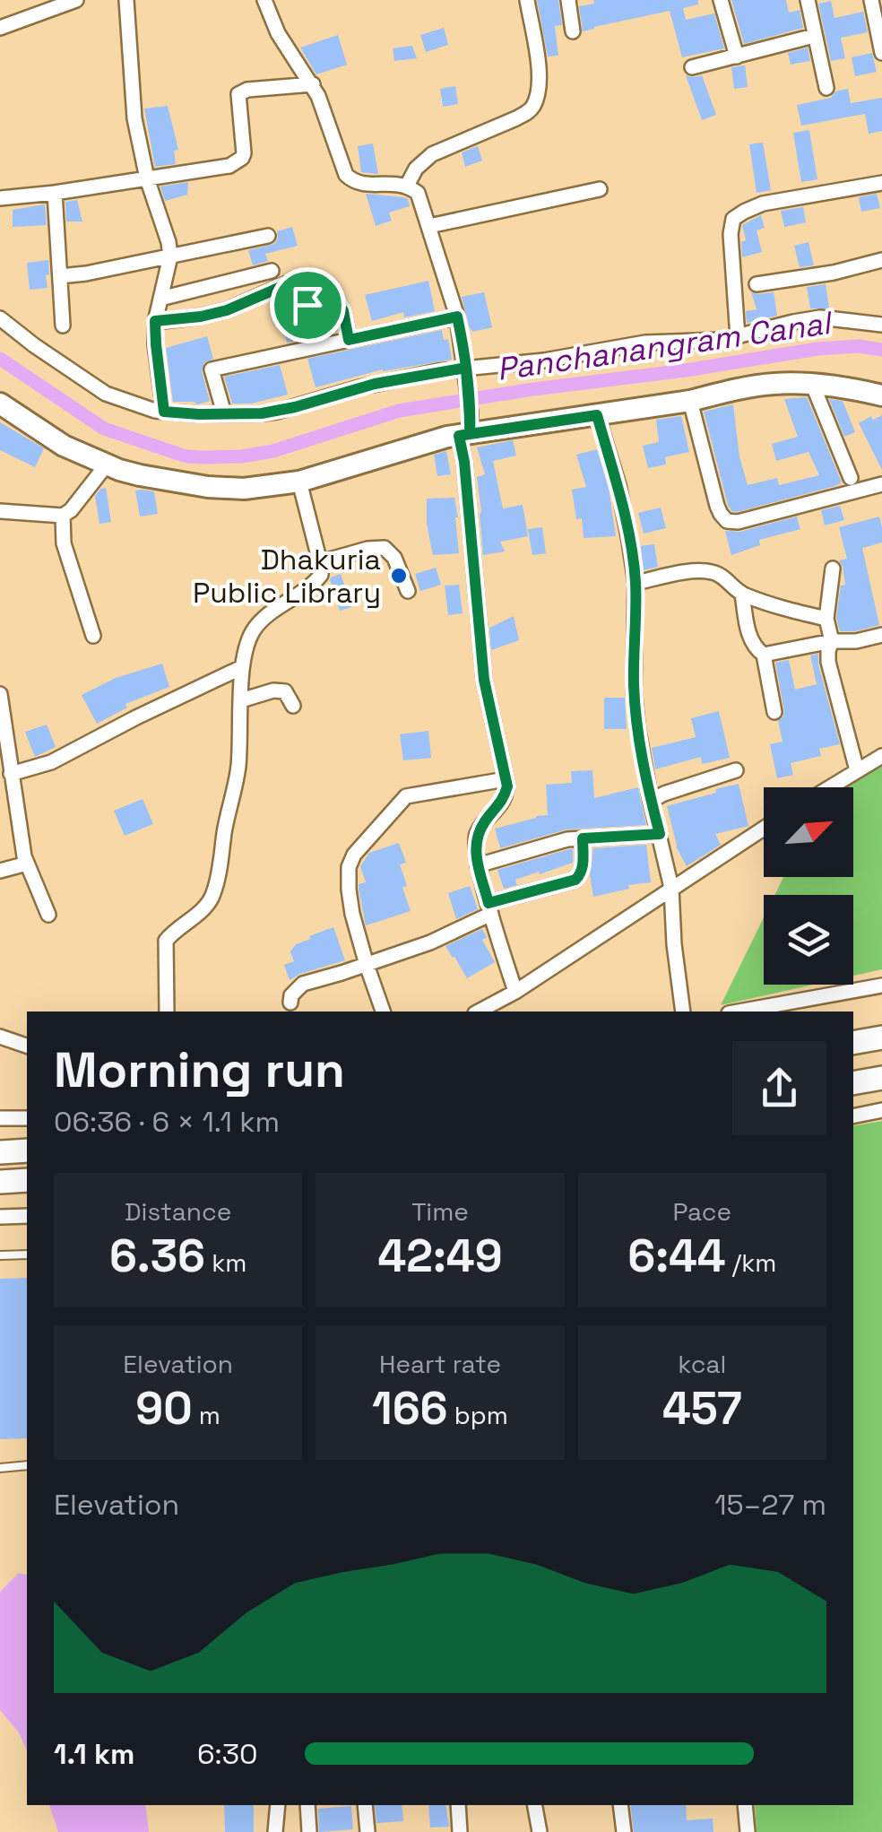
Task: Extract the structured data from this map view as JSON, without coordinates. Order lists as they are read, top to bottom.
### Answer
{
  "water": ["Panchanangram Canal"],
  "places": ["Dhakuria Public Library"],
  "north": "top right",
  "page": {
    "heading": ["Morning run", "06:36 · 6 × 1.1 km"],
    "stats": [
      ["Distance", "6.36 km"],
      ["Time", "42:49"],
      ["Pace", "6:44 /km"],
      ["Elevation", "90 m"],
      ["Heart rate", "166 bpm"],
      ["kcal", "457"]
    ],
    "chart": ["Elevation", "15–27 m"],
    "list": [
      {
        "name": "1.1 km",
        "note": "6:30"
      }
    ]
  }
}
